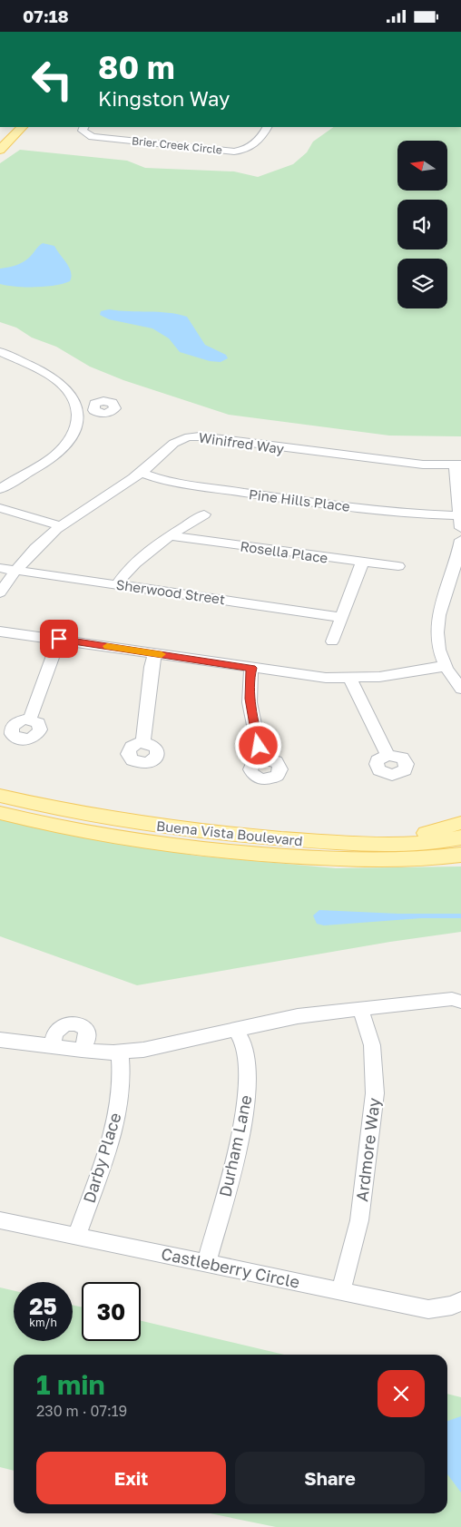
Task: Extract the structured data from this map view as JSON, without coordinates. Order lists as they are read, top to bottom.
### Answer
{
  "streets": {
    "main road": ["Buena Vista Boulevard"],
    "street": [
      "Brier Creek Circle",
      "Winifred Way",
      "Pine Hills Place",
      "Rosella Place",
      "Sherwood Street",
      "Durham Lane",
      "Ardmore Way",
      "Darby Place",
      "Castleberry Circle"
    ]
  },
  "crossings": [
    ["Winifred Way", "Pine Hills Place"],
    ["Winifred Way", "Sherwood Street"],
    ["Durham Lane", "Castleberry Circle"],
    ["Ardmore Way", "Castleberry Circle"],
    ["Darby Place", "Castleberry Circle"]
  ],
  "north": "left",
  "page": {
    "status": "07:18",
    "turn": ["80 m", "Kingston Way"],
    "speed": "25 km/h",
    "limit": "30",
    "heading": ["1 min", "230 m · 07:19"],
    "buttons": ["Exit", "Share"]
  }
}
